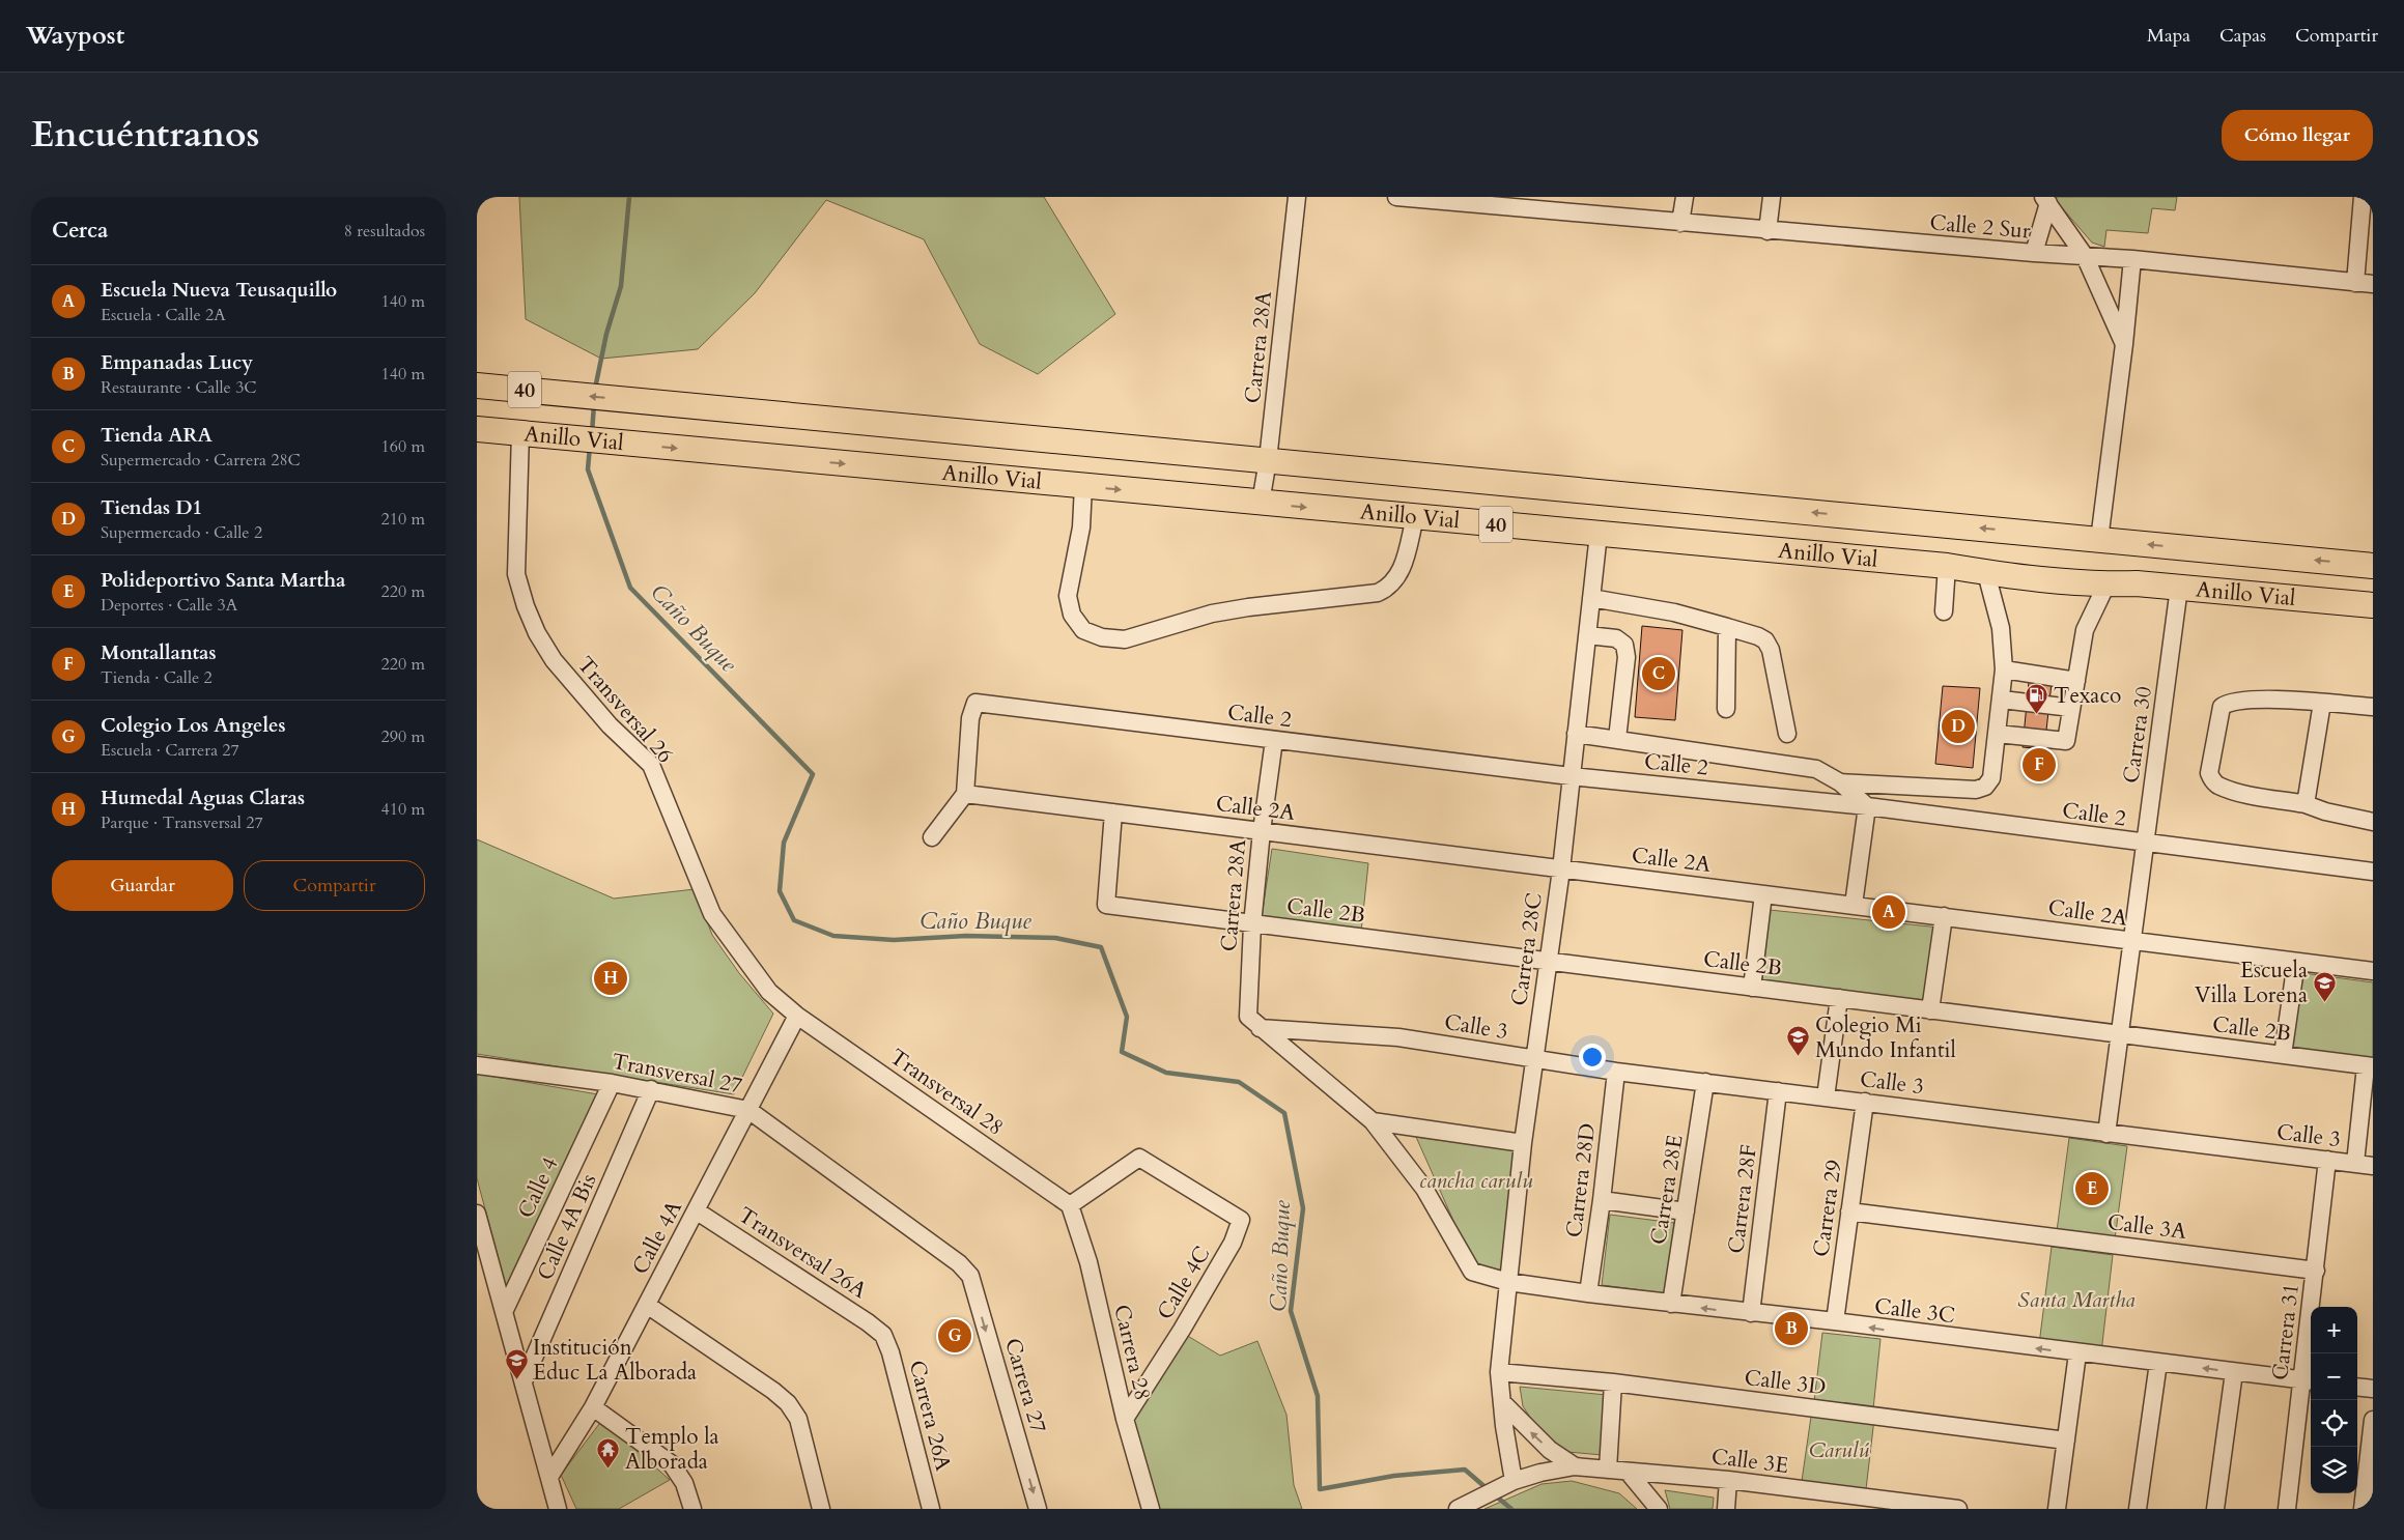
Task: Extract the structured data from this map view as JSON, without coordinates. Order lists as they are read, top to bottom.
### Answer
{
  "streets": {
    "highway": ["40", "Anillo Vial"],
    "street": [
      "Calle 2 Sur",
      "Carrera 28A",
      "Transversal 26",
      "Calle 2",
      "Carrera 30",
      "Calle 2A",
      "Calle 2B",
      "Carrera 28C",
      "Calle 3",
      "Transversal 27",
      "Transversal 28",
      "Carrera 28D",
      "Calle 4",
      "Carrera 28E",
      "Carrera 28F",
      "Carrera 29",
      "Calle 4A Bis",
      "Calle 3A",
      "Calle 4A",
      "Transversal 26A",
      "Calle 4C",
      "Calle 3C",
      "Carrera 31",
      "Carrera 28",
      "Calle 3D",
      "Carrera 27",
      "Carrera 26A",
      "Calle 3E"
    ]
  },
  "crossings": [
    ["Carrera 28A", "Anillo Vial"],
    ["Carrera 28A", "Calle 2"],
    ["Carrera 28A", "Calle 2A"],
    ["Carrera 28A", "Calle 2B"],
    ["Carrera 28A", "Calle 3"],
    ["Carrera 28A", "Calle 3C"],
    ["Anillo Vial", "Transversal 26"],
    ["Anillo Vial", "Carrera 30"],
    ["Anillo Vial", "Carrera 28C"],
    ["Transversal 26", "Transversal 28"],
    ["Transversal 26", "Calle 4A"],
    ["Calle 2", "Carrera 30"],
    ["Calle 2", "Calle 2A"],
    ["Calle 2", "Carrera 28C"],
    ["Carrera 30", "Calle 2A"],
    ["Carrera 30", "Calle 2B"],
    ["Carrera 30", "Calle 3"],
    ["Calle 2A", "Calle 2B"],
    ["Calle 2A", "Carrera 28C"],
    ["Calle 2B", "Carrera 28C"],
    ["Carrera 28C", "Calle 3"],
    ["Carrera 28C", "Calle 3C"],
    ["Carrera 28C", "Calle 3D"],
    ["Calle 3", "Carrera 28D"],
    ["Calle 3", "Carrera 28E"],
    ["Calle 3", "Carrera 28F"],
    ["Calle 3", "Carrera 29"],
    ["Calle 3", "Calle 3C"],
    ["Calle 3", "Carrera 31"],
    ["Transversal 27", "Calle 4"],
    ["Transversal 27", "Calle 4A Bis"],
    ["Transversal 27", "Calle 4A"],
    ["Transversal 27", "Carrera 27"],
    ["Transversal 28", "Calle 4A"],
    ["Transversal 28", "Calle 4C"],
    ["Transversal 28", "Carrera 28"],
    ["Carrera 28D", "Calle 3C"],
    ["Carrera 28E", "Calle 3C"],
    ["Carrera 28F", "Calle 3C"],
    ["Carrera 29", "Calle 3A"],
    ["Carrera 29", "Calle 3C"],
    ["Calle 3A", "Carrera 31"],
    ["Calle 4A", "Transversal 26A"],
    ["Transversal 26A", "Carrera 26A"],
    ["Calle 4C", "Carrera 28"],
    ["Calle 3C", "Carrera 31"]
  ],
  "one_way": ["Carrera 27"],
  "water": ["Caño Buque"],
  "parks": ["cancha carulu", "Santa Martha", "Carulú"],
  "places": {
    "fuel station": ["Texaco"],
    "school or university": ["Escuela Villa Lorena", "Colegio Mi Mundo Infantil", "Institución Educ La Alborada"],
    "temple": ["Templo la Alborada"]
  },
  "page": {
    "header": "Waypost",
    "nav": ["Mapa", "Capas", "Compartir"],
    "title": "Encuéntranos",
    "buttons": [
      "Cómo llegar",
      ["Guardar", "Compartir"]
    ],
    "heading": ["Cerca", "8 resultados"],
    "list": [
      {
        "mark": "A",
        "name": "Escuela Nueva Teusaquillo",
        "note": "Escuela · Calle 2A",
        "value": "140 m"
      },
      {
        "mark": "B",
        "name": "Empanadas Lucy",
        "note": "Restaurante · Calle 3C",
        "value": "140 m"
      },
      {
        "mark": "C",
        "name": "Tienda ARA",
        "note": "Supermercado · Carrera 28C",
        "value": "160 m"
      },
      {
        "mark": "D",
        "name": "Tiendas D1",
        "note": "Supermercado · Calle 2",
        "value": "210 m"
      },
      {
        "mark": "E",
        "name": "Polideportivo Santa Martha",
        "note": "Deportes · Calle 3A",
        "value": "220 m"
      },
      {
        "mark": "F",
        "name": "Montallantas",
        "note": "Tienda · Calle 2",
        "value": "220 m"
      },
      {
        "mark": "G",
        "name": "Colegio Los Angeles",
        "note": "Escuela · Carrera 27",
        "value": "290 m"
      },
      {
        "mark": "H",
        "name": "Humedal Aguas Claras",
        "note": "Parque · Transversal 27",
        "value": "410 m"
      }
    ],
    "pins": [
      "C",
      "D",
      "F",
      "A",
      "H",
      "E",
      "B",
      "G"
    ],
    "map_buttons": ["+", "−"]
  }
}
